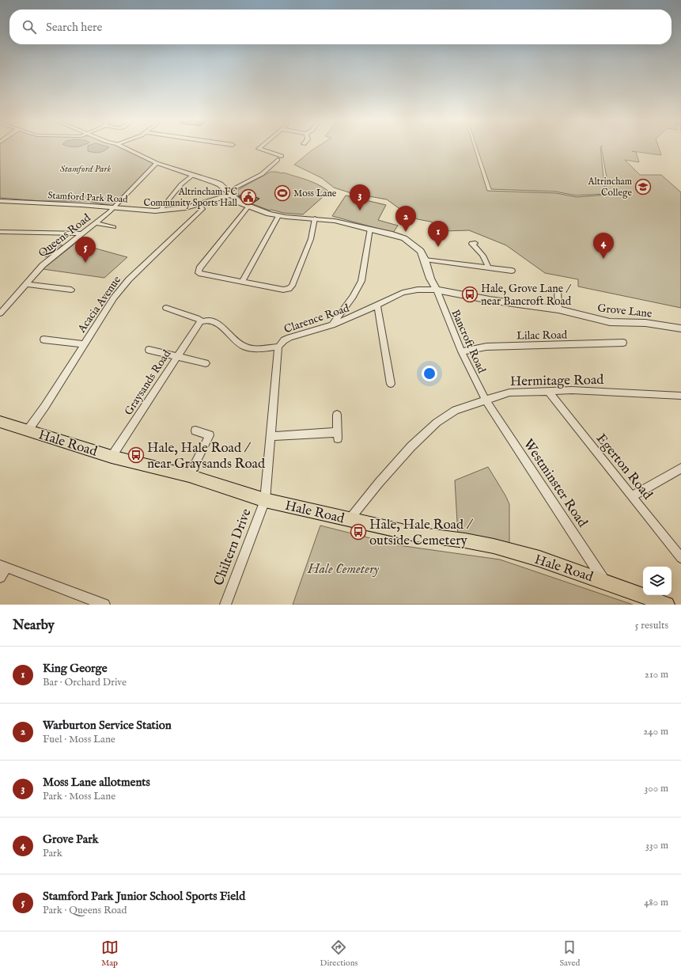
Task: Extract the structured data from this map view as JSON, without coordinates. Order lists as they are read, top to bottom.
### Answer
{
  "streets": {
    "main road": ["Hale Road"],
    "street": [
      "Stamford Park Road",
      "Queens Road",
      "Acacia Avenue",
      "Grove Lane",
      "Clarence Road",
      "Lilac Road",
      "Bancroft Road",
      "Hermitage Road",
      "Graysands Road",
      "Egerton Road",
      "Westminster Road",
      "Chiltern Drive"
    ]
  },
  "crossings": [
    ["Stamford Park Road", "Queens Road"],
    ["Stamford Park Road", "Acacia Avenue"],
    ["Acacia Avenue", "Hale Road"],
    ["Grove Lane", "Clarence Road"],
    ["Grove Lane", "Bancroft Road"],
    ["Clarence Road", "Bancroft Road"],
    ["Clarence Road", "Hale Road"],
    ["Clarence Road", "Chiltern Drive"],
    ["Lilac Road", "Bancroft Road"],
    ["Bancroft Road", "Hermitage Road"],
    ["Bancroft Road", "Westminster Road"],
    ["Hermitage Road", "Hale Road"],
    ["Hermitage Road", "Egerton Road"],
    ["Hermitage Road", "Westminster Road"],
    ["Graysands Road", "Hale Road"],
    ["Hale Road", "Westminster Road"],
    ["Hale Road", "Chiltern Drive"]
  ],
  "parks": ["Stamford Park", "Hale Cemetery"],
  "places": {
    "school or university": ["Altrincham College"],
    "sports": ["Moss Lane"],
    "public building": ["Altrincham FC Community Sports Hall"],
    "bus stop": ["Hale, Grove Lane / near Bancroft Road", "Hale, Hale Road / near Graysands Road", "Hale, Hale Road / outside Cemetery"]
  },
  "page": {
    "search": "Search here",
    "pins": [
      "3",
      "2",
      "1",
      "4",
      "5"
    ],
    "heading": ["Nearby", "5 results"],
    "list": [
      {
        "mark": "1",
        "name": "King George",
        "note": "Bar · Orchard Drive",
        "value": "210 m"
      },
      {
        "mark": "2",
        "name": "Warburton Service Station",
        "note": "Fuel · Moss Lane",
        "value": "240 m"
      },
      {
        "mark": "3",
        "name": "Moss Lane allotments",
        "note": "Park · Moss Lane",
        "value": "300 m"
      },
      {
        "mark": "4",
        "name": "Grove Park",
        "note": "Park",
        "value": "330 m"
      },
      {
        "mark": "5",
        "name": "Stamford Park Junior School Sports Field",
        "note": "Park · Queens Road",
        "value": "480 m"
      }
    ],
    "nav": ["Map", "Directions", "Saved"]
  }
}
